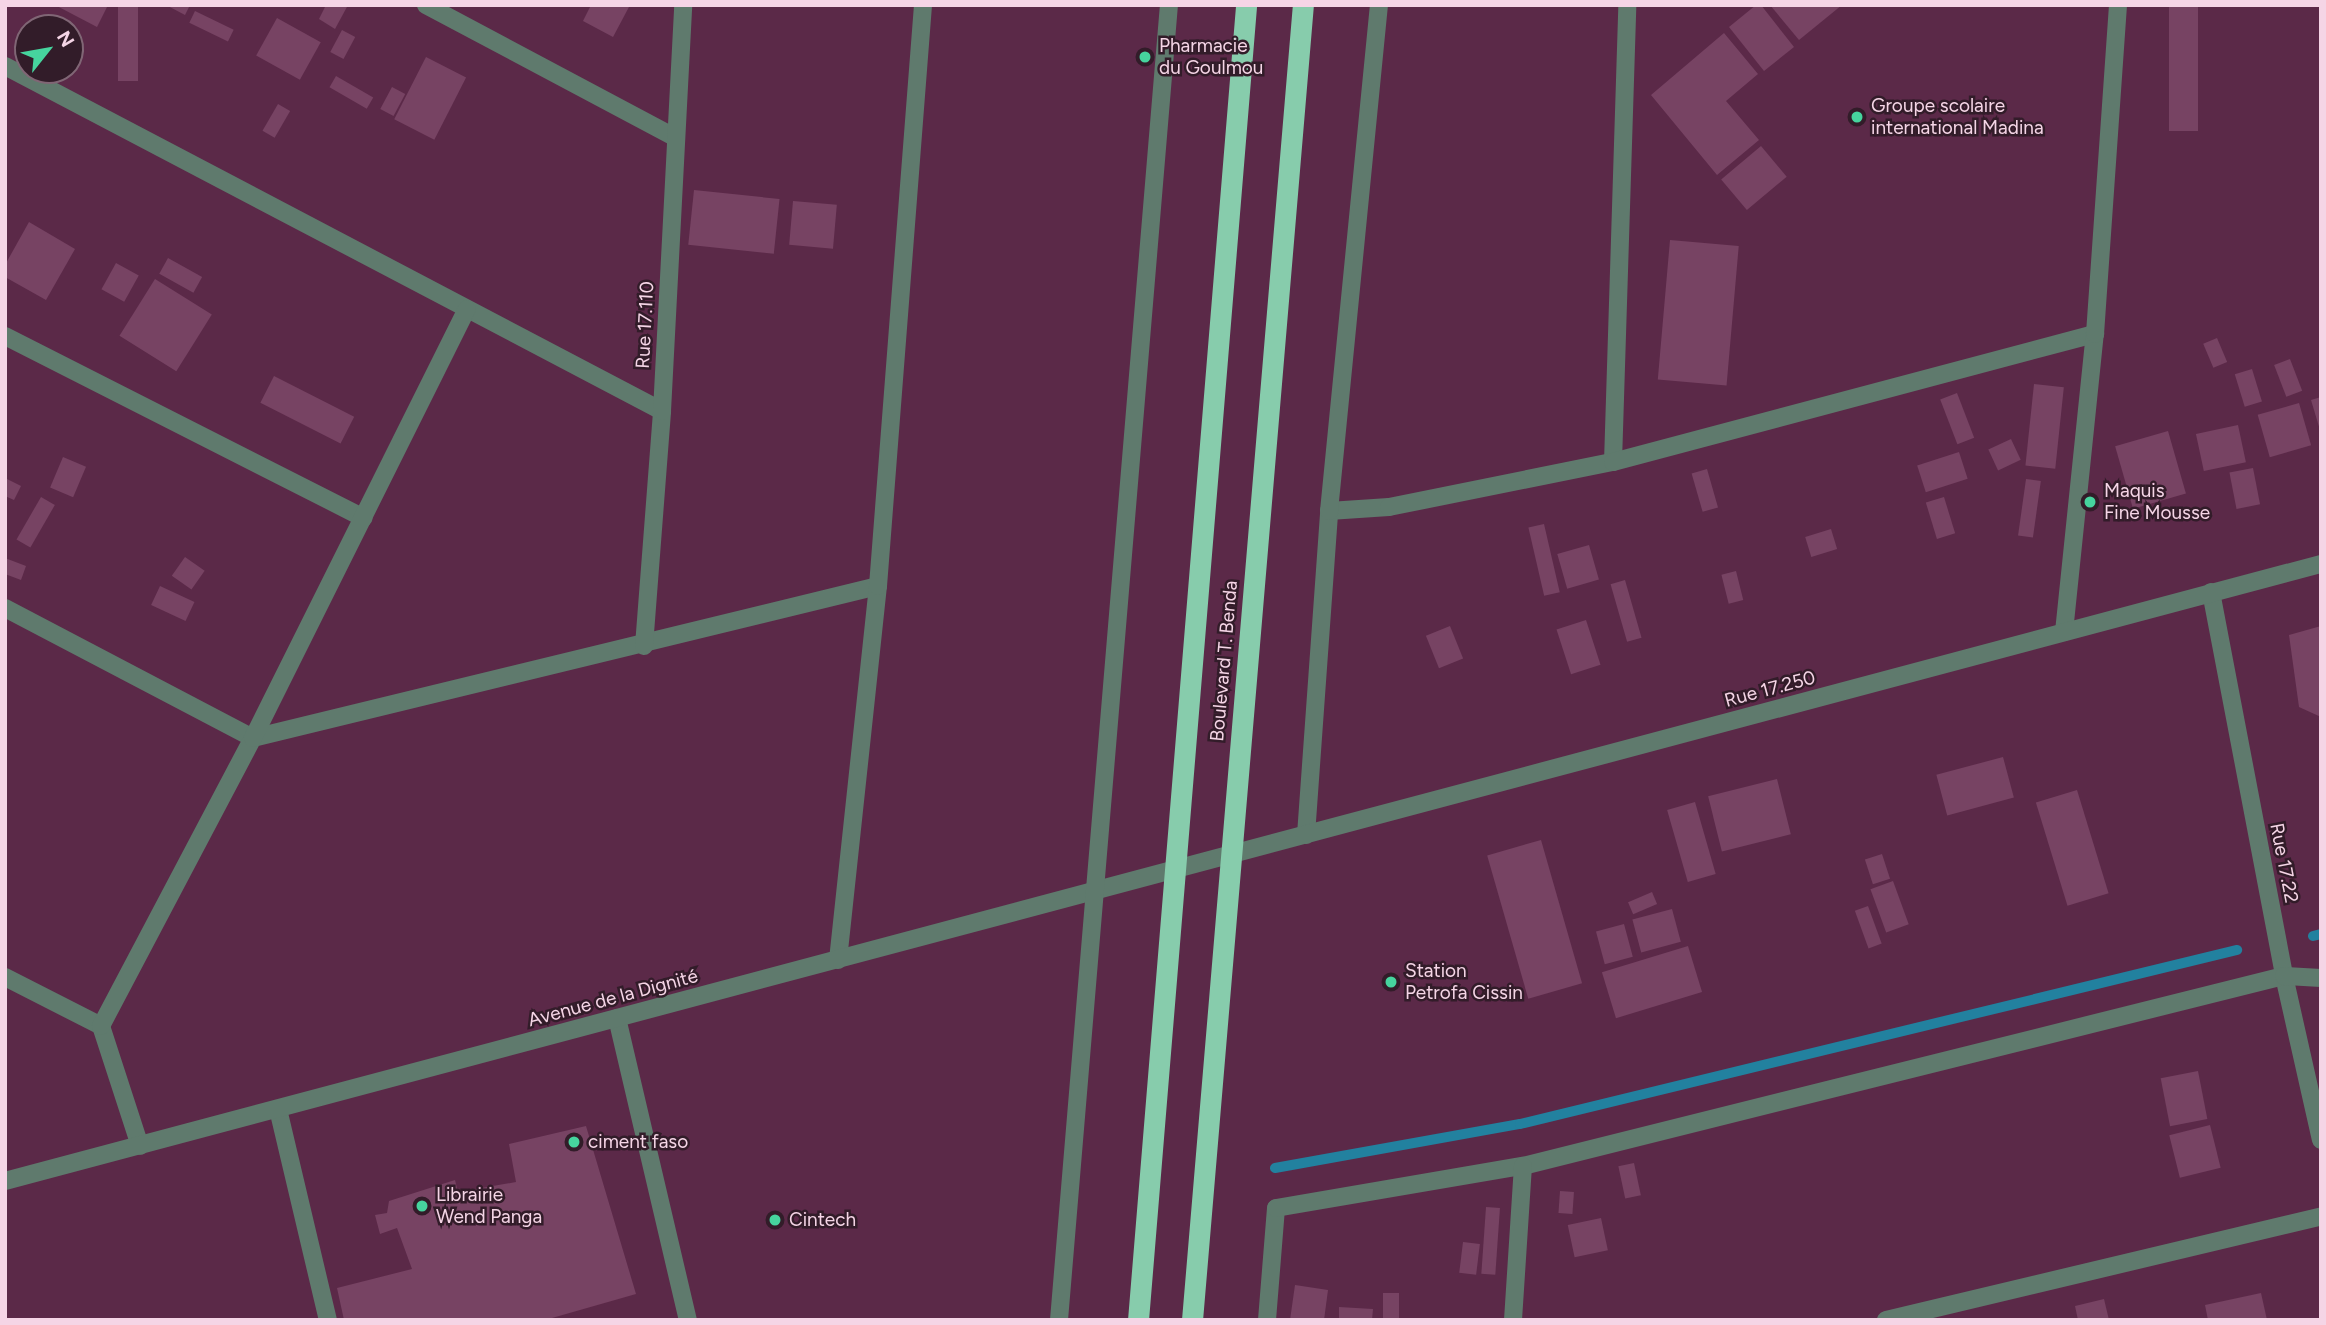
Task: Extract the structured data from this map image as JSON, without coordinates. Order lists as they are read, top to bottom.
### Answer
{
  "streets": {
    "highway": ["Boulevard T. Benda"],
    "street": [
      "Rue 17.110",
      "Rue 17.250",
      "Rue 17.22",
      "Avenue de la Dignité"
    ]
  },
  "crossings": [
    ["Boulevard T. Benda", "Rue 17.250"],
    ["Boulevard T. Benda", "Avenue de la Dignité"],
    ["Rue 17.250", "Rue 17.22"],
    ["Rue 17.250", "Avenue de la Dignité"]
  ],
  "places": [
    "Pharmacie du Goulmou",
    "Groupe scolaire international Madina",
    "Maquis Fine Mousse",
    "Station Petrofa Cissin",
    "ciment faso",
    "Librairie Wend Panga",
    "Cintech"
  ],
  "north": "top right"
}
